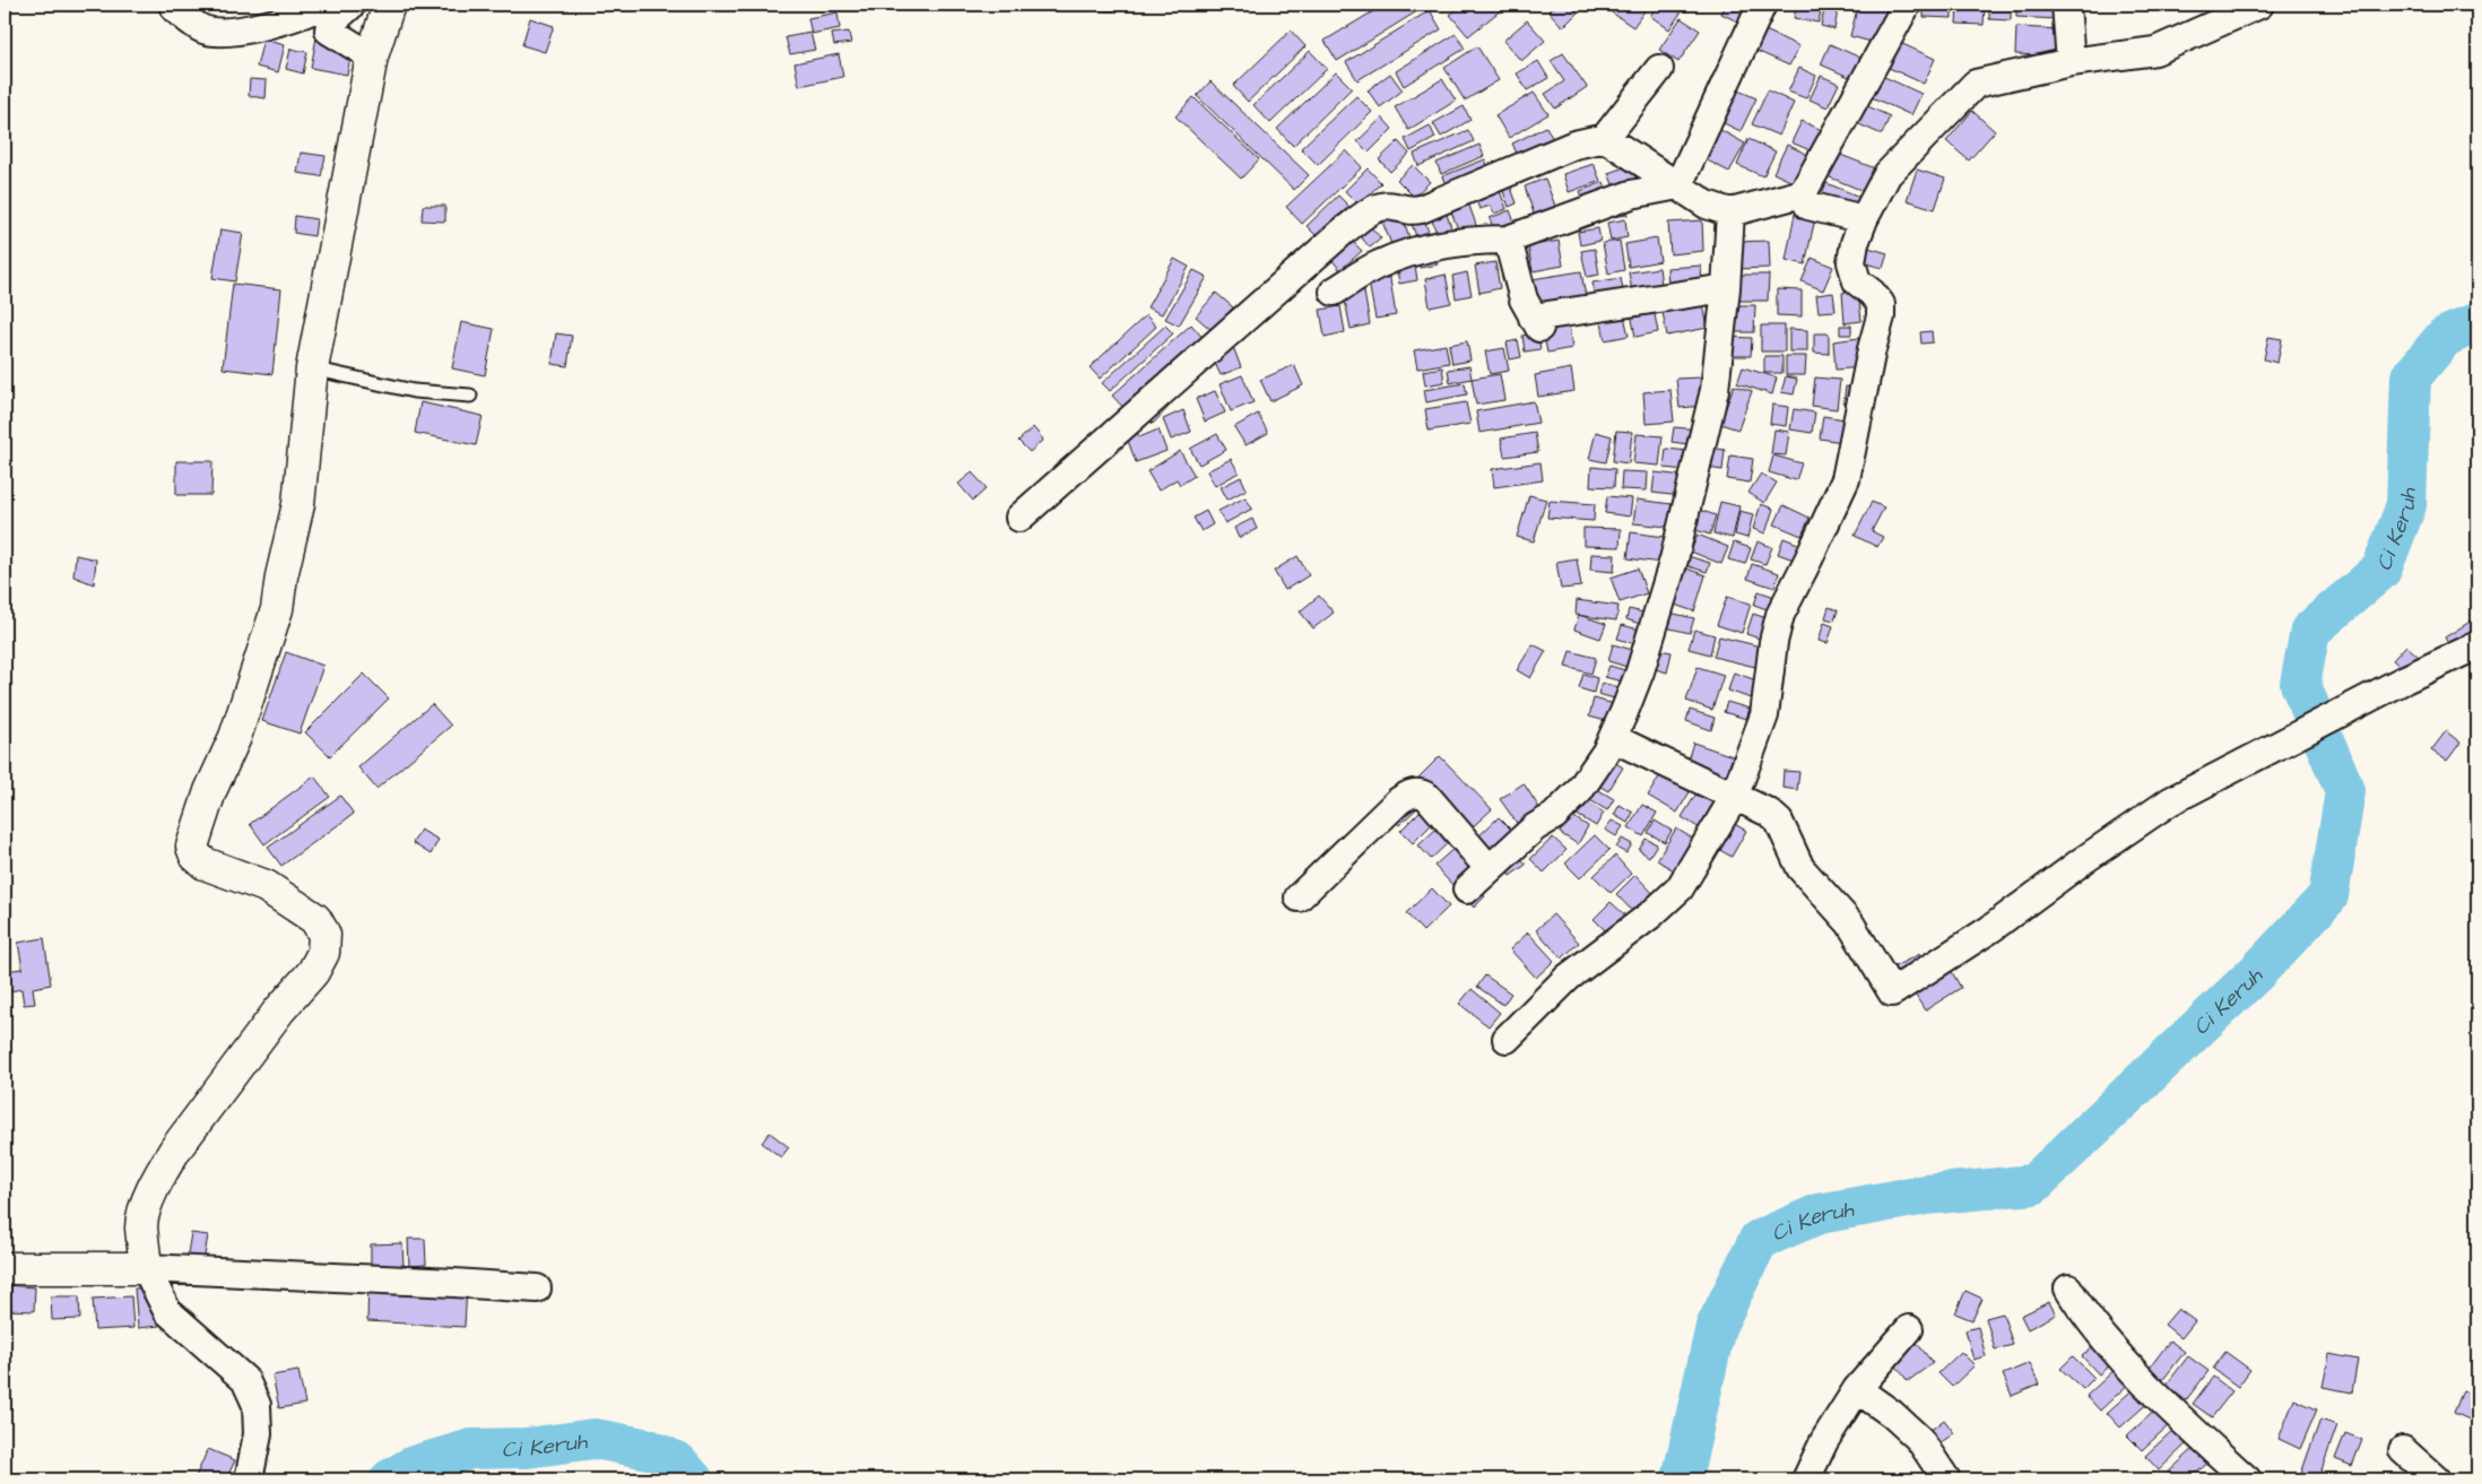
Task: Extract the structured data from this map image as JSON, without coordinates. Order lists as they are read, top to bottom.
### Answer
{
  "water": ["Ci Keruh"]
}
